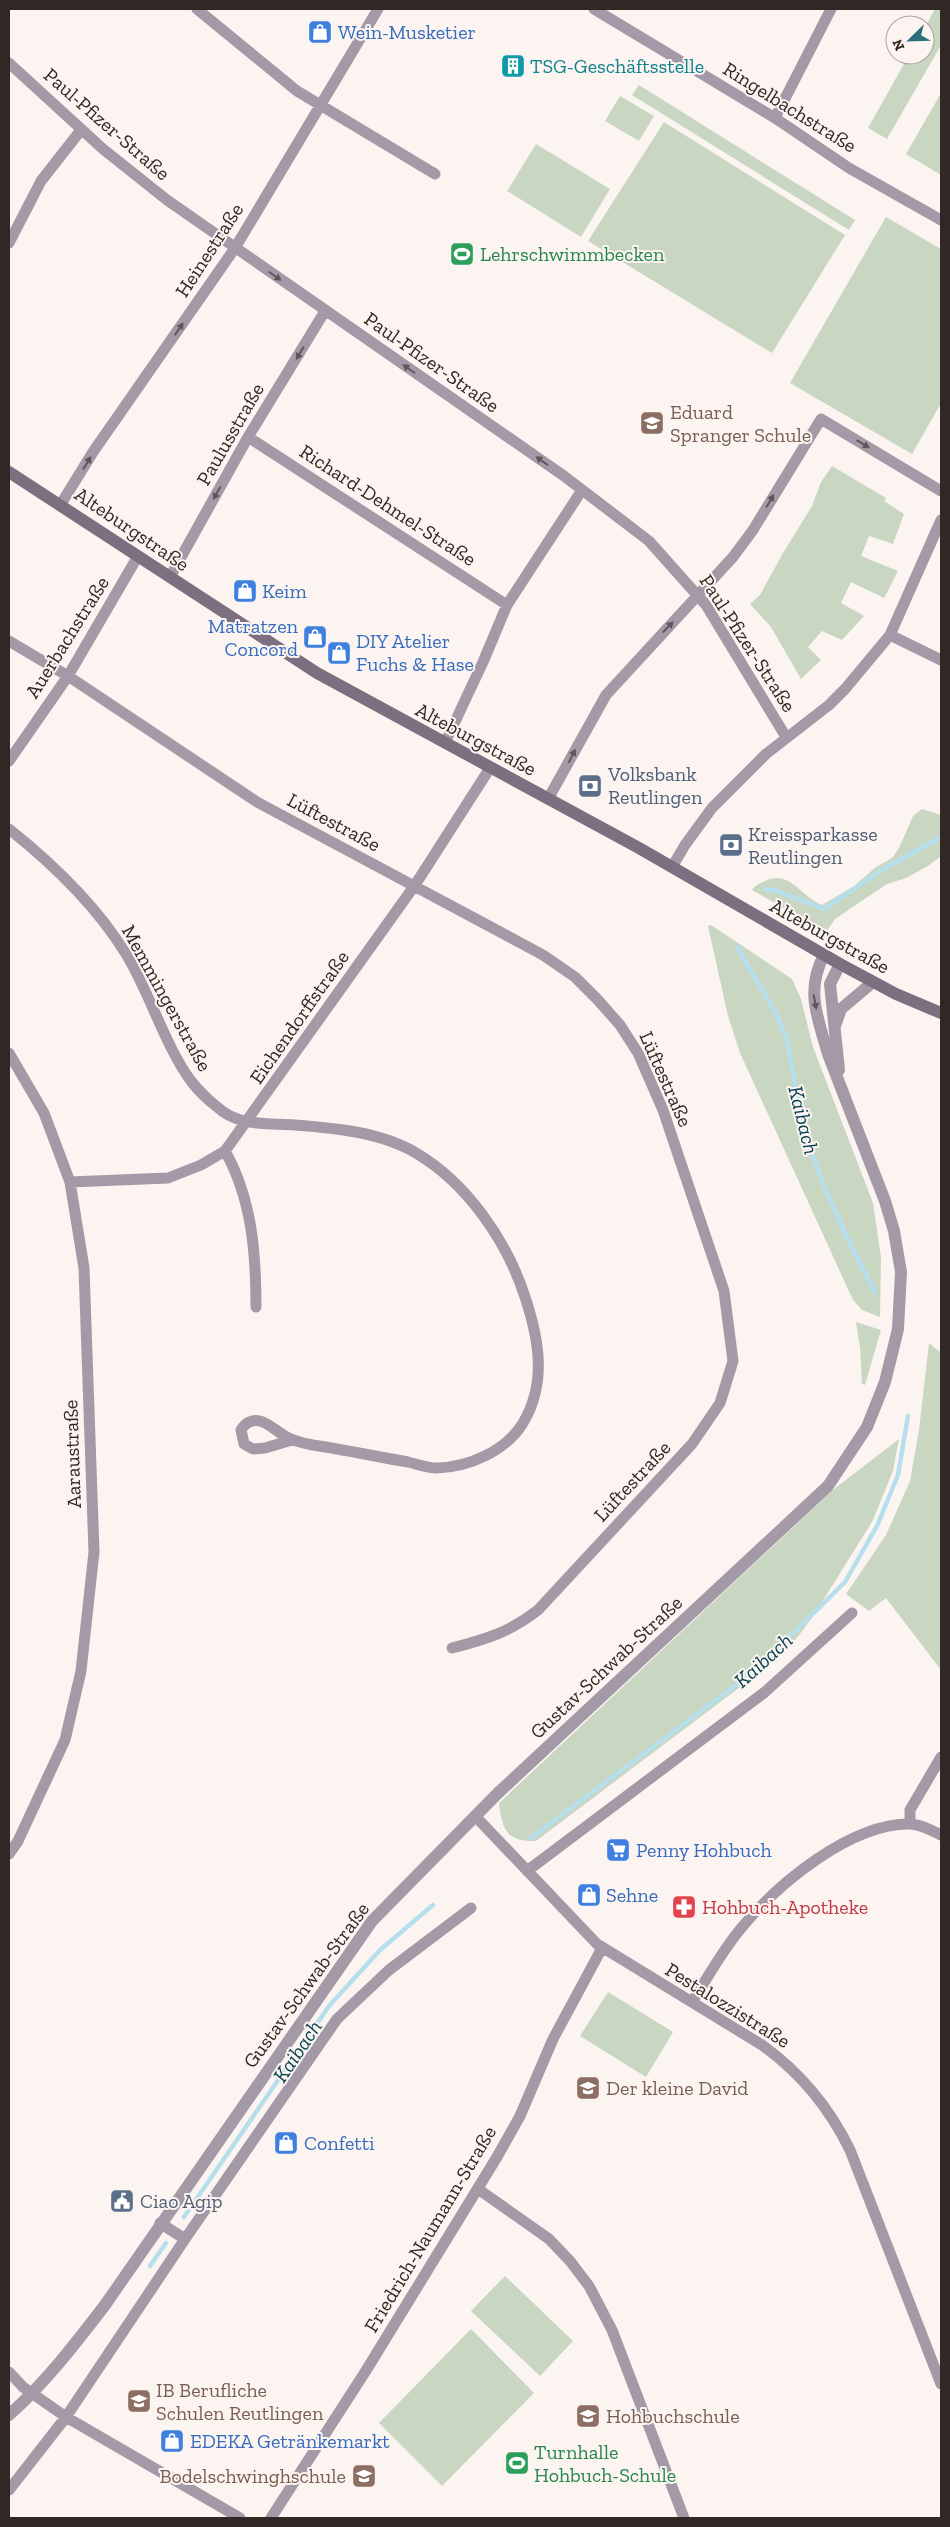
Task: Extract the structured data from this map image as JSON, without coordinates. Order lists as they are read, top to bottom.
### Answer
{
  "streets": {
    "main road": ["Alteburgstraße"],
    "street": [
      "Ringelbachstraße",
      "Paul-Pfizer-Straße",
      "Heinestraße",
      "Paulusstraße",
      "Richard-Dehmel-Straße",
      "Auerbachstraße",
      "Lüftestraße",
      "Memmingerstraße",
      "Eichendorffstraße",
      "Aaraustraße",
      "Gustav-Schwab-Straße",
      "Pestalozzistraße",
      "Friedrich-Naumann-Straße"
    ]
  },
  "crossings": [
    ["Paul-Pfizer-Straße", "Heinestraße"],
    ["Paul-Pfizer-Straße", "Paulusstraße"],
    ["Heinestraße", "Alteburgstraße"],
    ["Paulusstraße", "Richard-Dehmel-Straße"],
    ["Paulusstraße", "Alteburgstraße"],
    ["Alteburgstraße", "Auerbachstraße"],
    ["Alteburgstraße", "Eichendorffstraße"],
    ["Alteburgstraße", "Gustav-Schwab-Straße"],
    ["Auerbachstraße", "Lüftestraße"],
    ["Lüftestraße", "Eichendorffstraße"],
    ["Memmingerstraße", "Eichendorffstraße"],
    ["Eichendorffstraße", "Aaraustraße"],
    ["Gustav-Schwab-Straße", "Pestalozzistraße"],
    ["Pestalozzistraße", "Friedrich-Naumann-Straße"]
  ],
  "one_way": ["Heinestraße", "Paulusstraße"],
  "water": ["Kaibach"],
  "places": {
    "shop": [
      "Wein-Musketier",
      "Keim",
      "Matratzen Concord",
      "DIY Atelier Fuchs & Hase",
      "Sehne",
      "Confetti",
      "EDEKA Getränkemarkt"
    ],
    "building": ["TSG-Geschäftsstelle"],
    "sports": ["Lehrschwimmbecken", "Turnhalle Hohbuch-Schule"],
    "school or university": [
      "Eduard Spranger Schule",
      "Der kleine David",
      "IB Berufliche Schulen Reutlingen",
      "Hohbuchschule",
      "Bodelschwinghschule"
    ],
    "bank": ["Volksbank Reutlingen", "Kreissparkasse Reutlingen"],
    "supermarket": ["Penny Hohbuch"],
    "pharmacy": ["Hohbuch-Apotheke"],
    "public building": ["Ciao Agip"]
  },
  "north": "bottom left"
}
